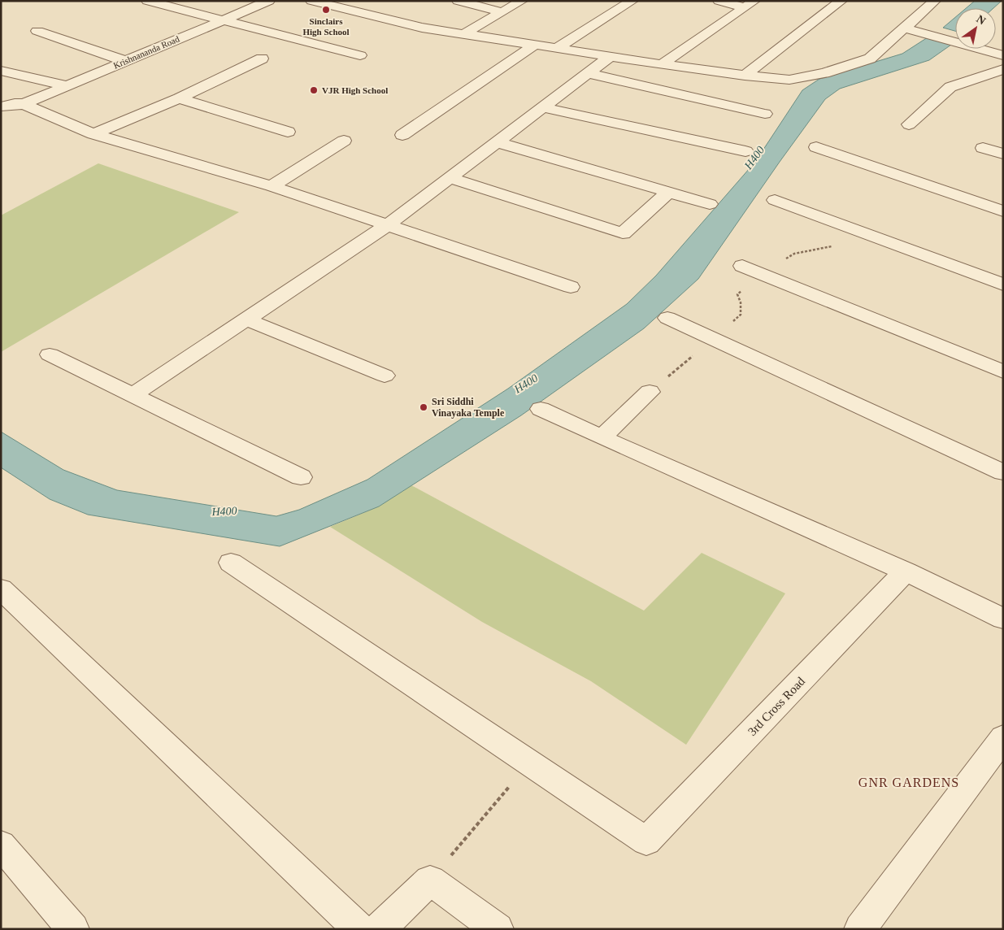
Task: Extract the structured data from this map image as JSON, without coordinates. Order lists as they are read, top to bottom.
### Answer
{
  "streets": {
    "street": ["Krishnananda Road", "3rd Cross Road"]
  },
  "districts": ["GNR GARDENS"],
  "water": ["H400"],
  "places": ["Sinclairs High School", "VJR High School", "Sri Siddhi Vinayaka Temple"],
  "north": "top right"
}
